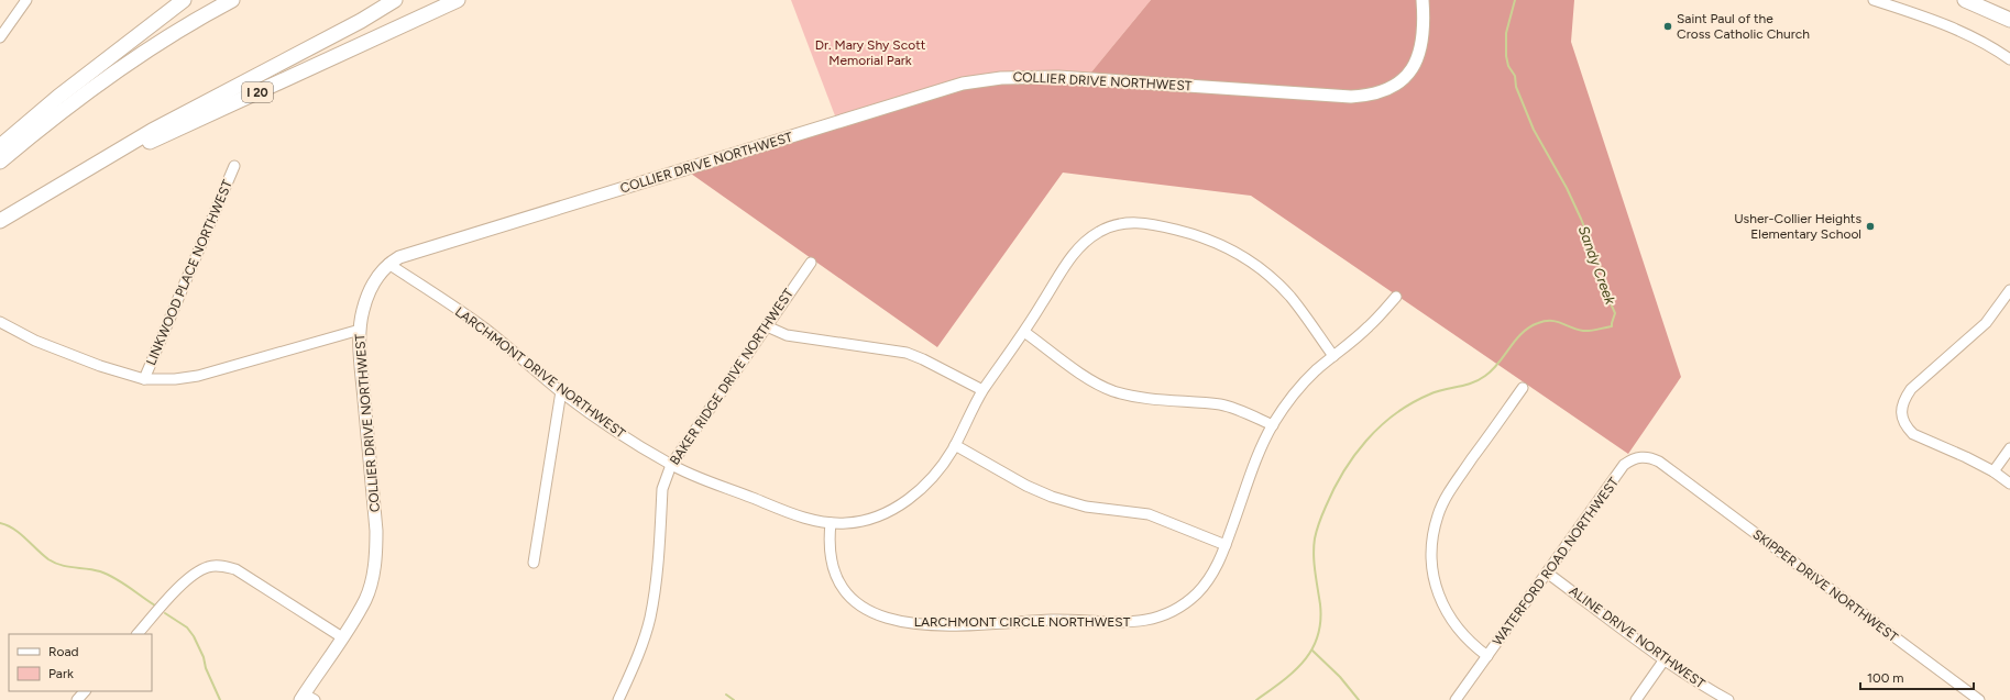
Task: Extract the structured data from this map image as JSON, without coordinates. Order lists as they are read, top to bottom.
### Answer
{
  "streets": {
    "highway": ["I 20"],
    "main road": ["COLLIER DRIVE NORTHWEST"],
    "street": [
      "LINKWOOD PLACE NORTHWEST",
      "LARCHMONT DRIVE NORTHWEST",
      "BAKER RIDGE DRIVE NORTHWEST",
      "WATERFORD ROAD NORTHWEST",
      "SKIPPER DRIVE NORTHWEST",
      "LARCHMONT CIRCLE NORTHWEST",
      "ALINE DRIVE NORTHWEST"
    ]
  },
  "crossings": [
    ["COLLIER DRIVE NORTHWEST", "LARCHMONT DRIVE NORTHWEST"],
    ["LARCHMONT DRIVE NORTHWEST", "BAKER RIDGE DRIVE NORTHWEST"],
    ["LARCHMONT DRIVE NORTHWEST", "LARCHMONT CIRCLE NORTHWEST"],
    ["WATERFORD ROAD NORTHWEST", "SKIPPER DRIVE NORTHWEST"],
    ["WATERFORD ROAD NORTHWEST", "ALINE DRIVE NORTHWEST"]
  ],
  "water": ["Sandy Creek"],
  "parks": ["Dr. Mary Shy Scott Memorial Park"],
  "places": ["Saint Paul of the Cross Catholic Church", "Usher-Collier Heights Elementary School"],
  "legend": ["Road", "Park"],
  "scale_bar": "100 m"
}
